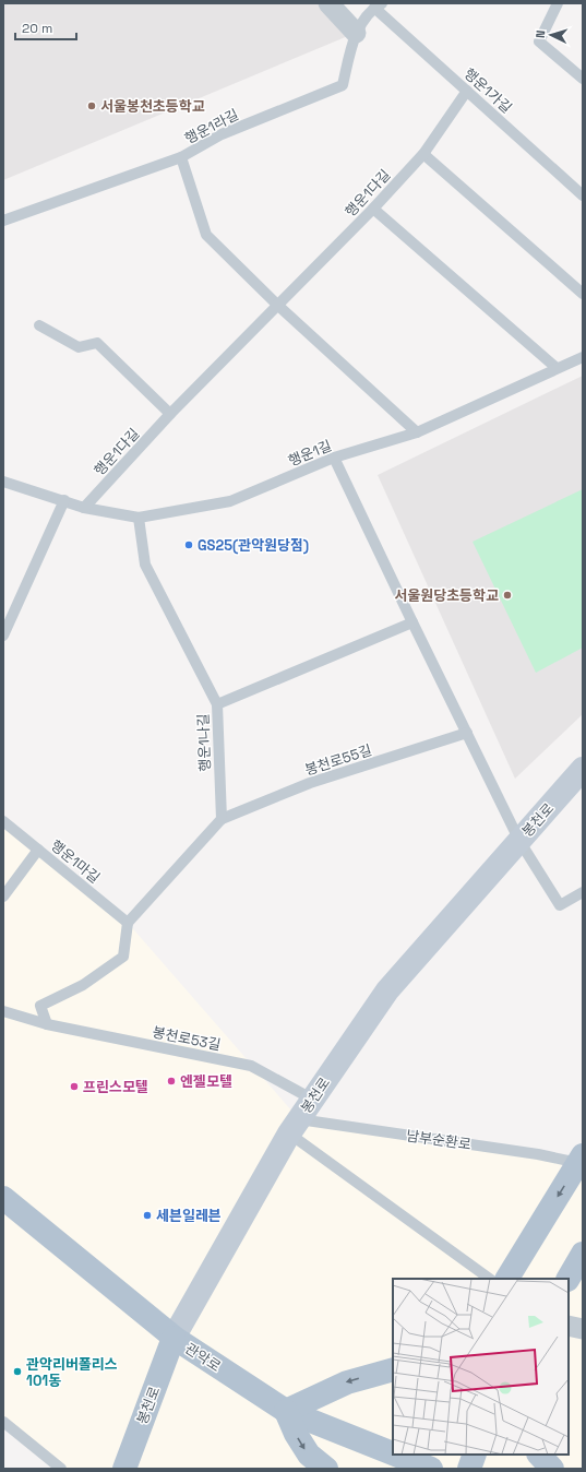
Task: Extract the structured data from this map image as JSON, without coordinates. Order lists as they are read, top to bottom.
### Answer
{
  "streets": {
    "main road": ["봉천로", "남부순환로", "관악로"],
    "lane": [
      "행운1가길",
      "행운1라길",
      "행운1다길",
      "행운1길",
      "행운1나길",
      "봉천로55길",
      "행운1마길",
      "봉천로53길"
    ]
  },
  "crossings": [
    ["행운1가길", "행운1라길"],
    ["행운1가길", "행운1다길"],
    ["행운1다길", "행운1길"],
    ["행운1길", "행운1나길"],
    ["행운1나길", "봉천로55길"],
    ["봉천로", "봉천로53길"],
    ["봉천로", "남부순환로"],
    ["봉천로", "관악로"]
  ],
  "places": [
    "서울봉천초등학교",
    "GS25(관악원당점)",
    "서울원당초등학교",
    "엔젤모텔",
    "프린스모텔",
    "세븐일레븐",
    "관악리버폴리스 101동"
  ],
  "scale_bar": "20 m",
  "north": "left"
}
